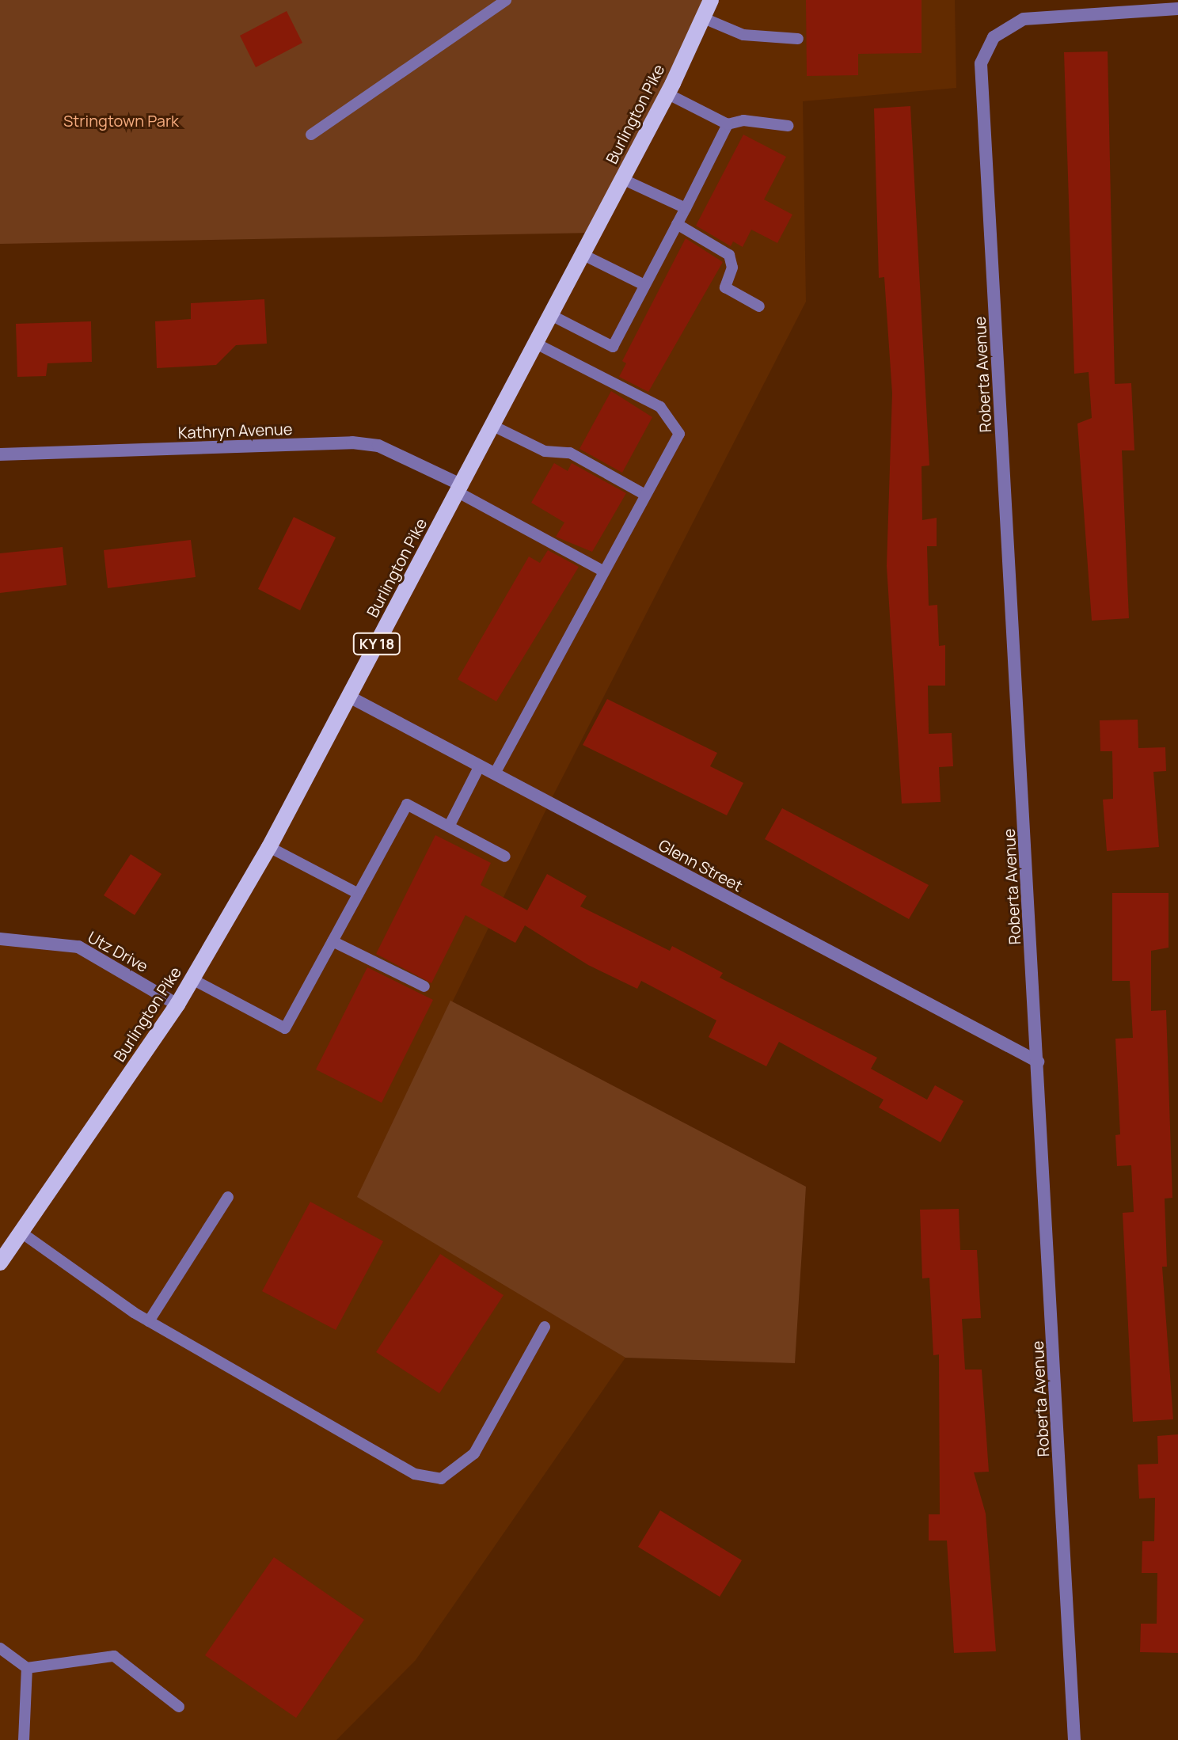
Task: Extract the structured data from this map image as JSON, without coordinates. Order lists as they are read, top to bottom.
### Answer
{
  "streets": {
    "main road": ["Burlington Pike", "KY 18"],
    "street": [
      "Roberta Avenue",
      "Kathryn Avenue",
      "Glenn Street",
      "Utz Drive"
    ]
  },
  "crossings": [
    ["Burlington Pike", "Kathryn Avenue"],
    ["Burlington Pike", "Glenn Street"],
    ["Burlington Pike", "Utz Drive"],
    ["Roberta Avenue", "Glenn Street"]
  ],
  "parks": ["Stringtown Park"]
}
